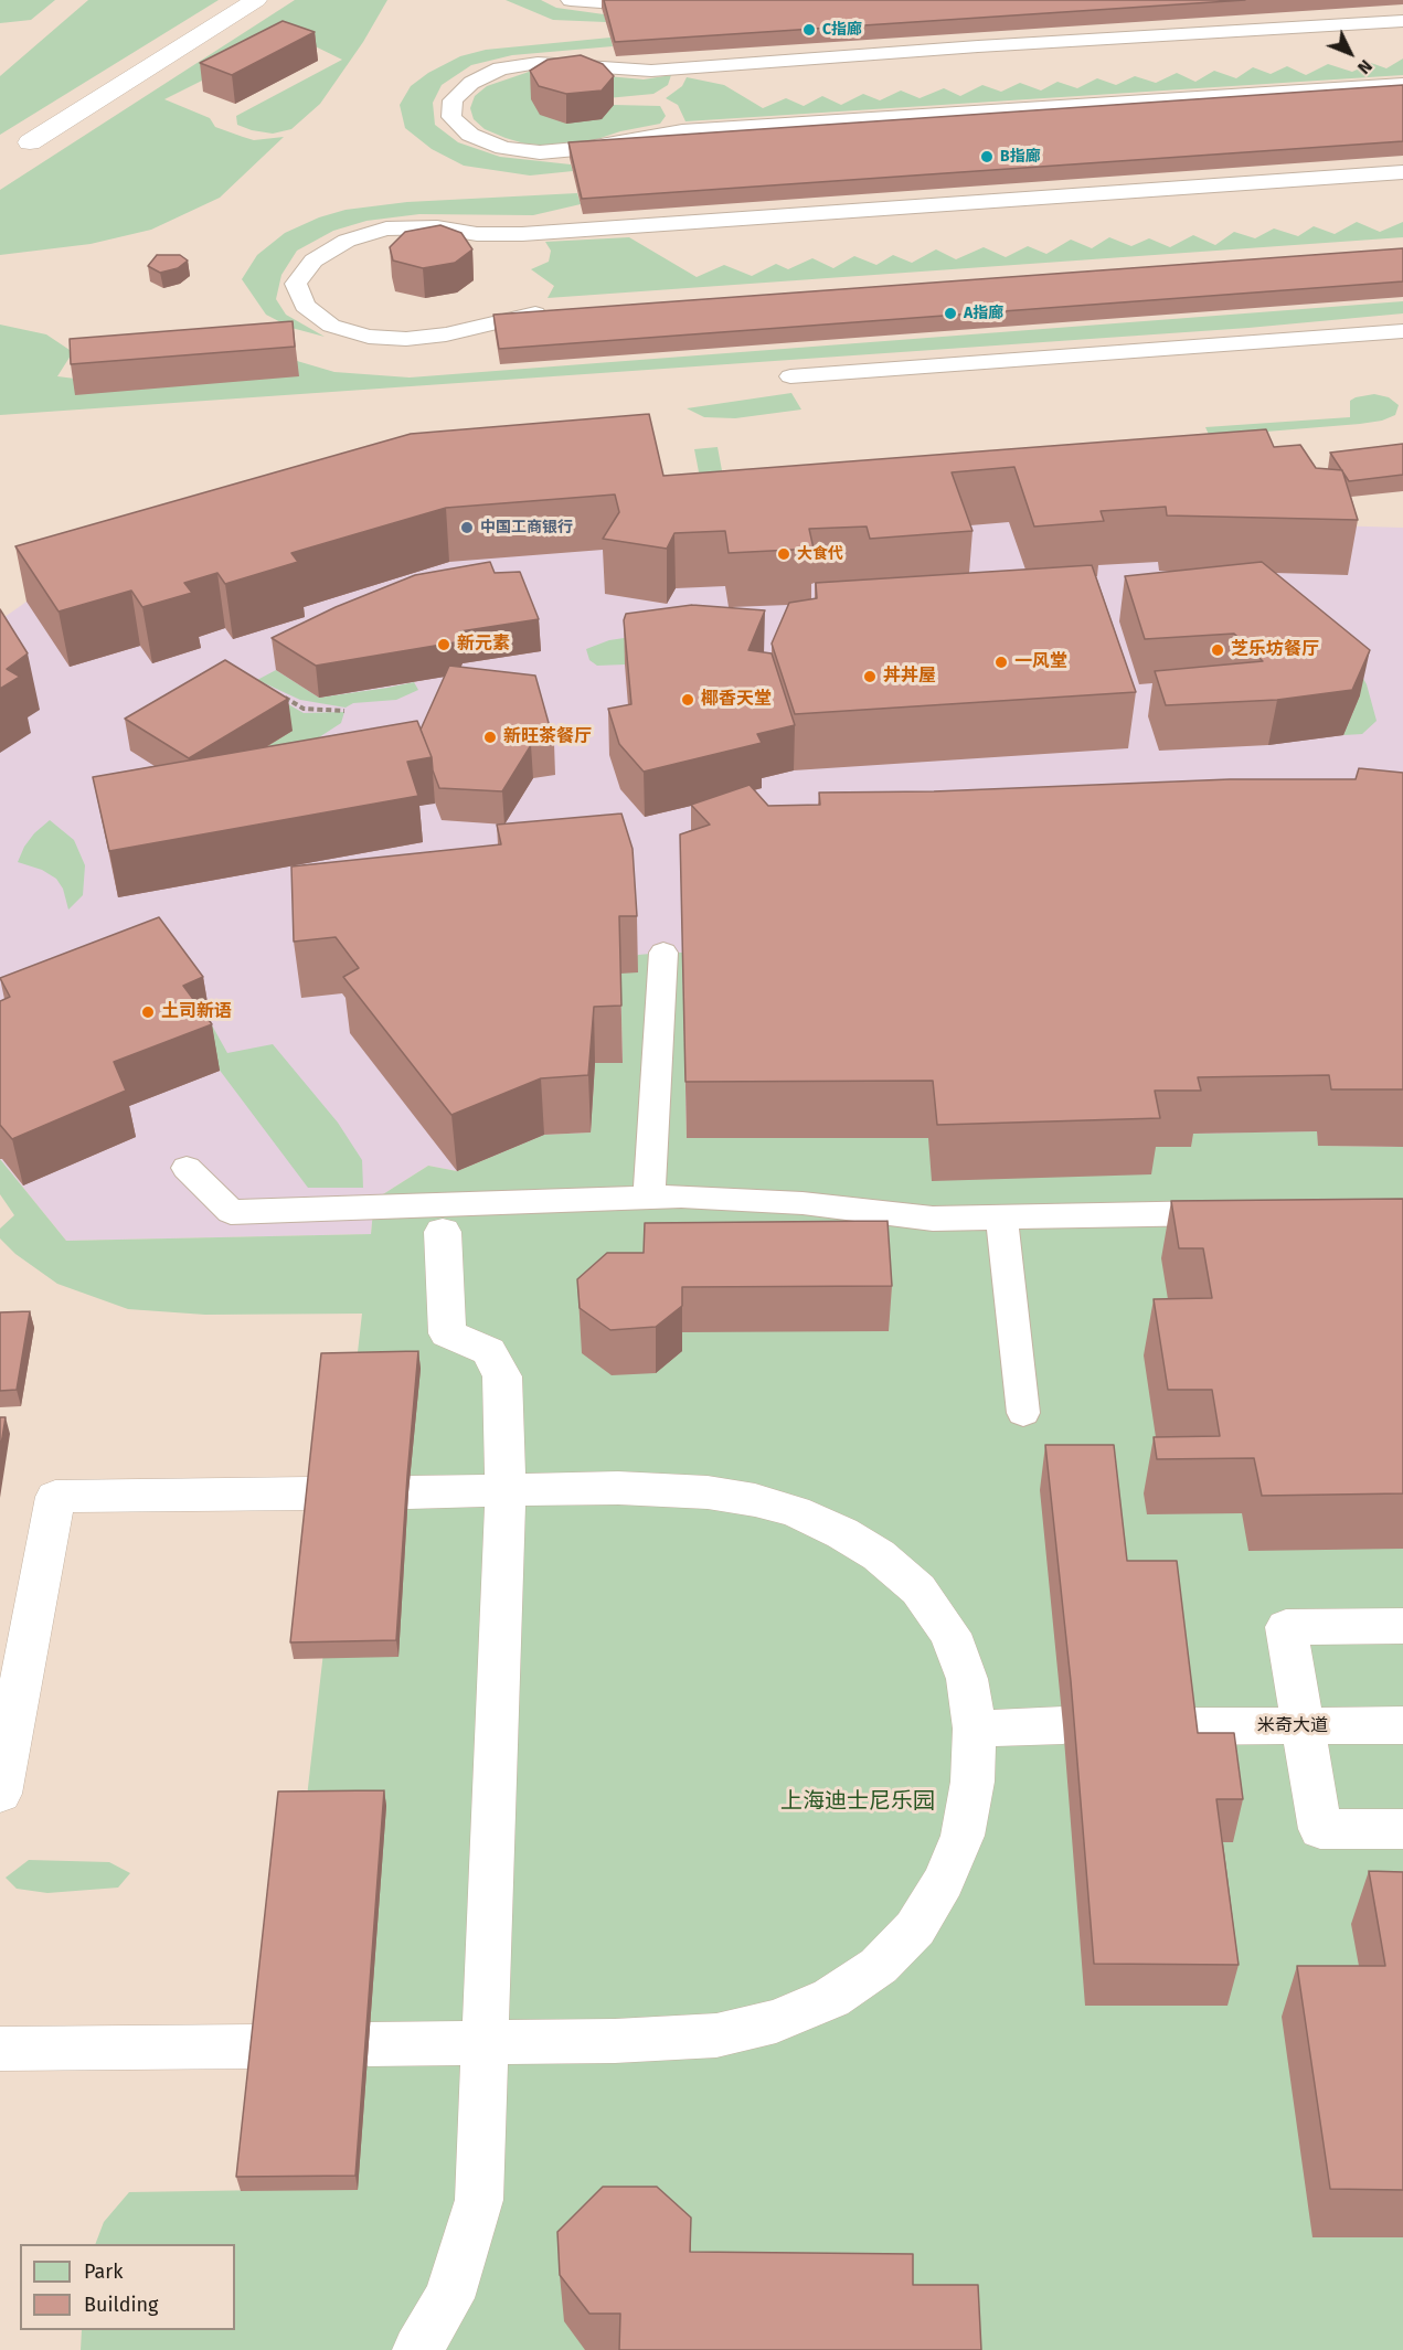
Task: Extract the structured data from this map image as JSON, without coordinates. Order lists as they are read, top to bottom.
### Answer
{
  "streets": {
    "street": ["米奇大道"]
  },
  "parks": ["上海迪士尼乐园"],
  "places": [
    "C指廊",
    "B指廊",
    "A指廊",
    "中国工商银行",
    "大食代",
    "新元素",
    "芝乐坊餐厅",
    "一风堂",
    "丼丼屋",
    "椰香天堂",
    "新旺茶餐厅",
    "土司新语"
  ],
  "legend": ["Park", "Building"],
  "north": "bottom right"
}
